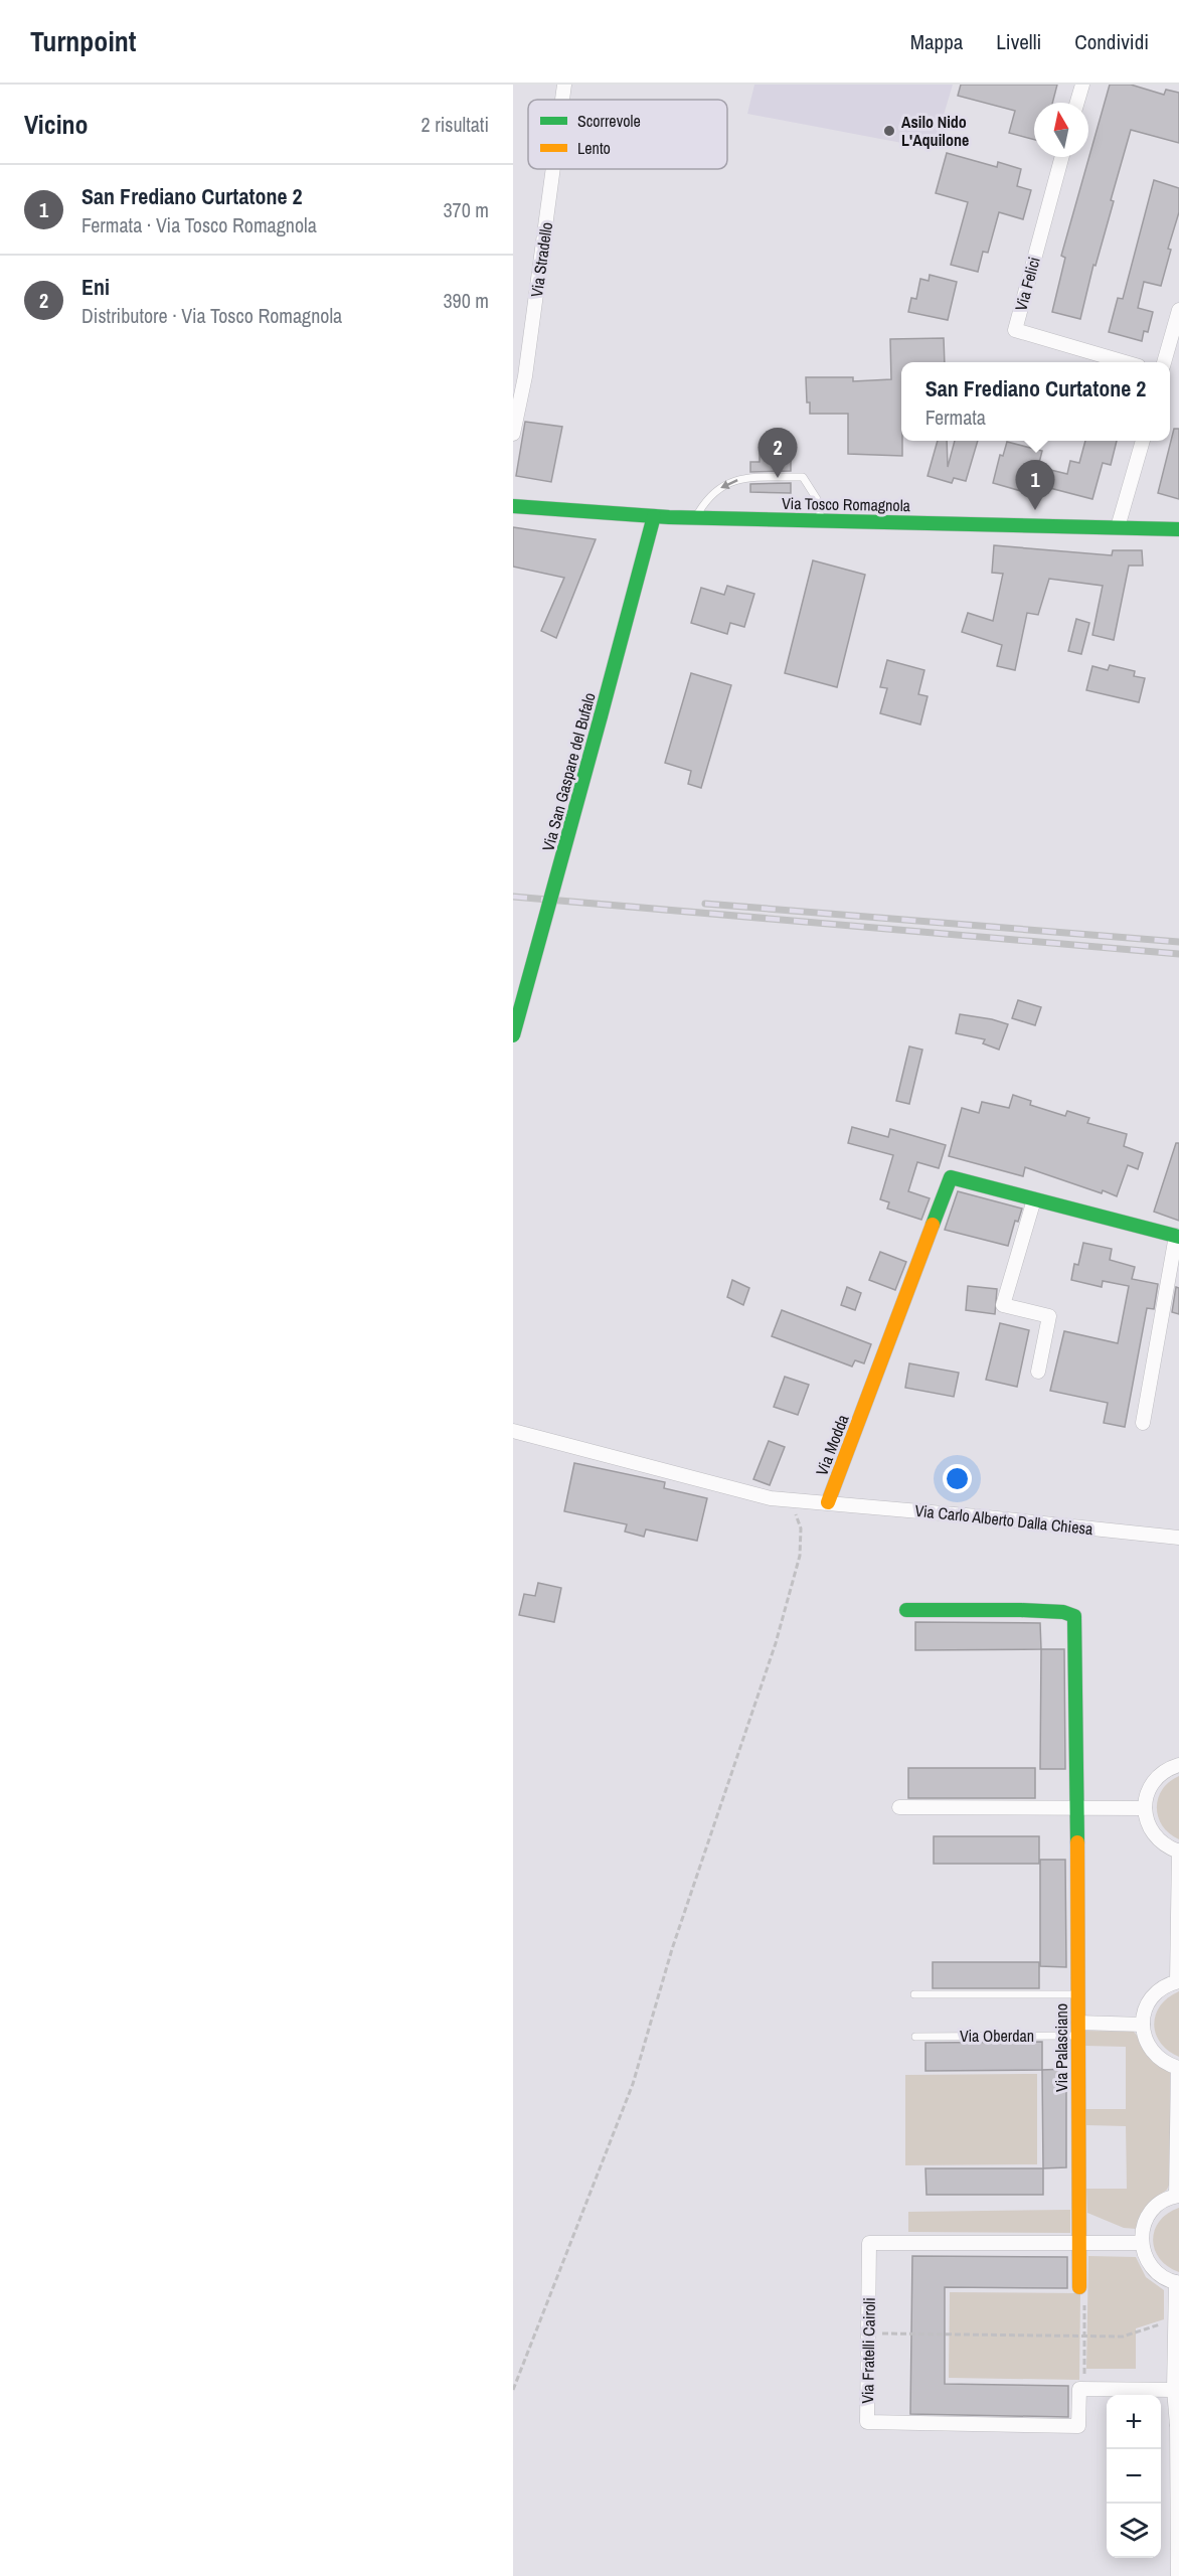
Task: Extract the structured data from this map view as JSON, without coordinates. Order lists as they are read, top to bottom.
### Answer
{
  "streets": {
    "street": [
      "Via Stradello",
      "Via Felici",
      "Via Tosco Romagnola",
      "Via San Gaspare del Bufalo",
      "Via Modda",
      "Via Carlo Alberto Dalla Chiesa",
      "Via Oberdan",
      "Via Palasciano",
      "Via Fratelli Cairoli"
    ]
  },
  "crossings": [
    ["Via Tosco Romagnola", "Via San Gaspare del Bufalo"],
    ["Via Modda", "Via Carlo Alberto Dalla Chiesa"],
    ["Via Oberdan", "Via Palasciano"],
    ["Via Palasciano", "Via Fratelli Cairoli"]
  ],
  "places": ["Asilo Nido L'Aquilone"],
  "legend": ["Scorrevole", "Lento"],
  "north": "top",
  "page": {
    "header": "Turnpoint",
    "nav": ["Mappa", "Livelli", "Condividi"],
    "heading": ["Vicino", "2 risultati"],
    "list": [
      {
        "mark": "1",
        "name": "San Frediano Curtatone 2",
        "note": "Fermata · Via Tosco Romagnola",
        "value": "370 m"
      },
      {
        "mark": "2",
        "name": "Eni",
        "note": "Distributore · Via Tosco Romagnola",
        "value": "390 m"
      }
    ],
    "popup": ["San Frediano Curtatone 2", "Fermata"],
    "pins": ["2", "1"],
    "map_buttons": ["+", "−"]
  }
}
